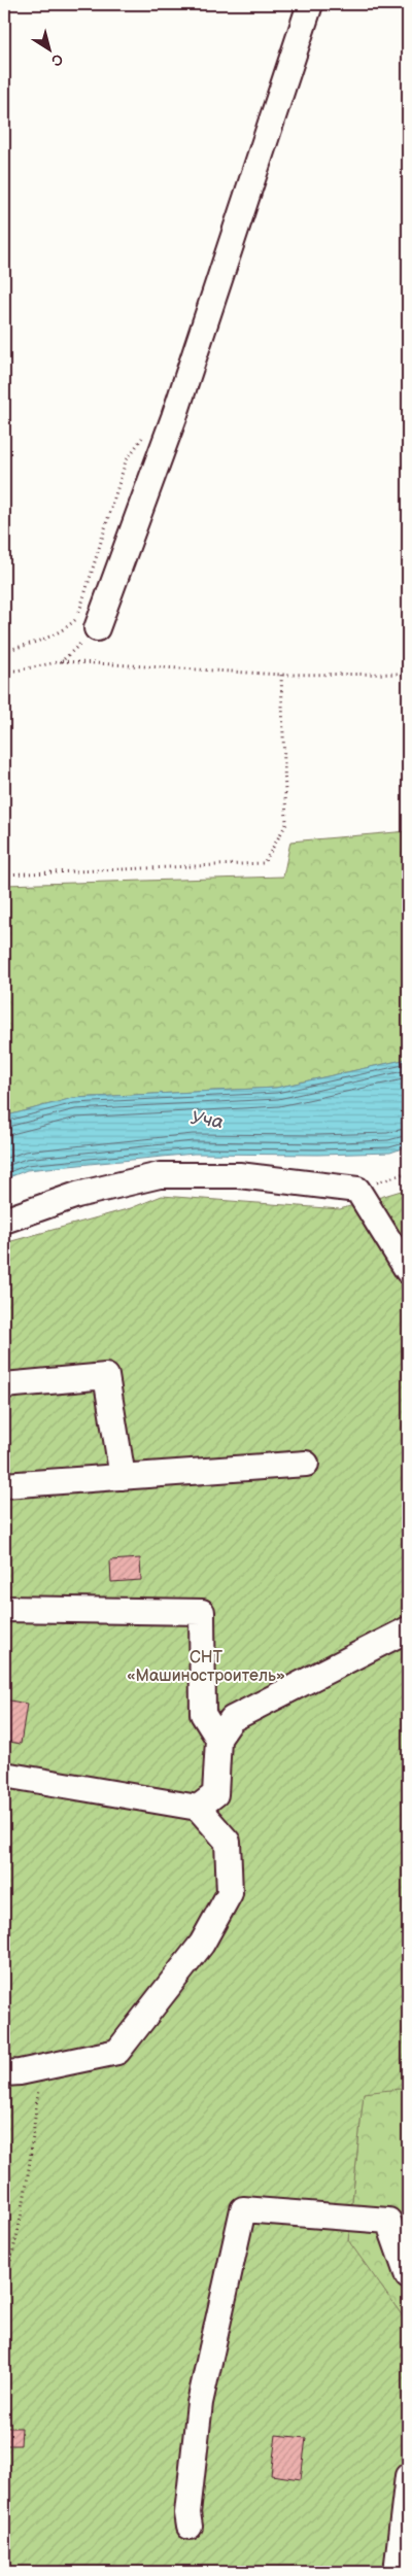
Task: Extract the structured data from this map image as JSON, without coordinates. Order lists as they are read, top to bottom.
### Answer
{
  "water": ["Уча"],
  "parks": ["СНТ «Машиностроитель»"],
  "north": "bottom right"
}
